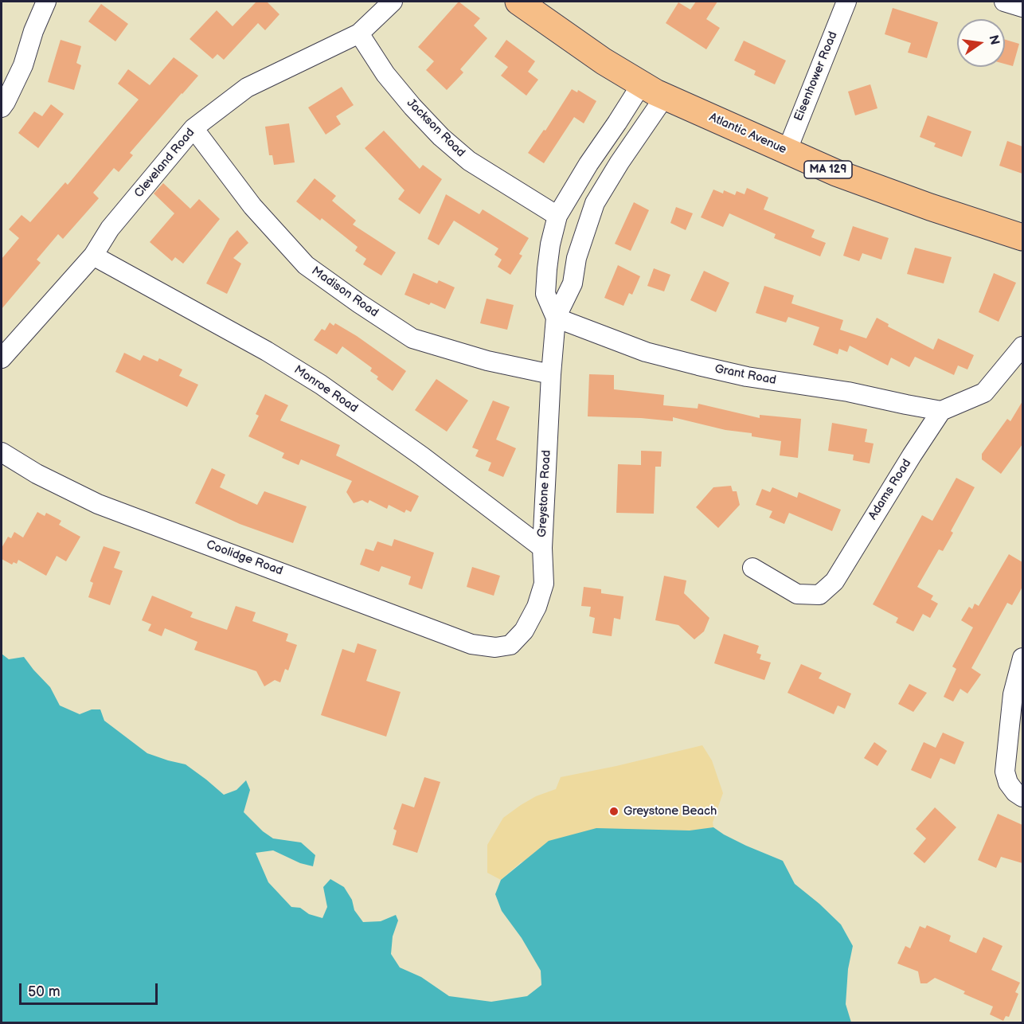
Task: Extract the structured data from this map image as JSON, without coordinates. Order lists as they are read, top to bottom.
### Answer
{
  "streets": {
    "main road": ["Atlantic Avenue", "MA 129"],
    "street": [
      "Eisenhower Road",
      "Jackson Road",
      "Cleveland Road",
      "Madison Road",
      "Grant Road",
      "Monroe Road",
      "Adams Road",
      "Greystone Road",
      "Coolidge Road"
    ]
  },
  "crossings": [
    ["Eisenhower Road", "Atlantic Avenue"],
    ["Jackson Road", "Cleveland Road"],
    ["Jackson Road", "Greystone Road"],
    ["Atlantic Avenue", "Greystone Road"],
    ["Cleveland Road", "Madison Road"],
    ["Cleveland Road", "Monroe Road"],
    ["Madison Road", "Greystone Road"],
    ["Grant Road", "Adams Road"],
    ["Grant Road", "Greystone Road"],
    ["Monroe Road", "Greystone Road"],
    ["Greystone Road", "Coolidge Road"]
  ],
  "places": ["Greystone Beach"],
  "scale_bar": "50 m",
  "north": "right"
}
